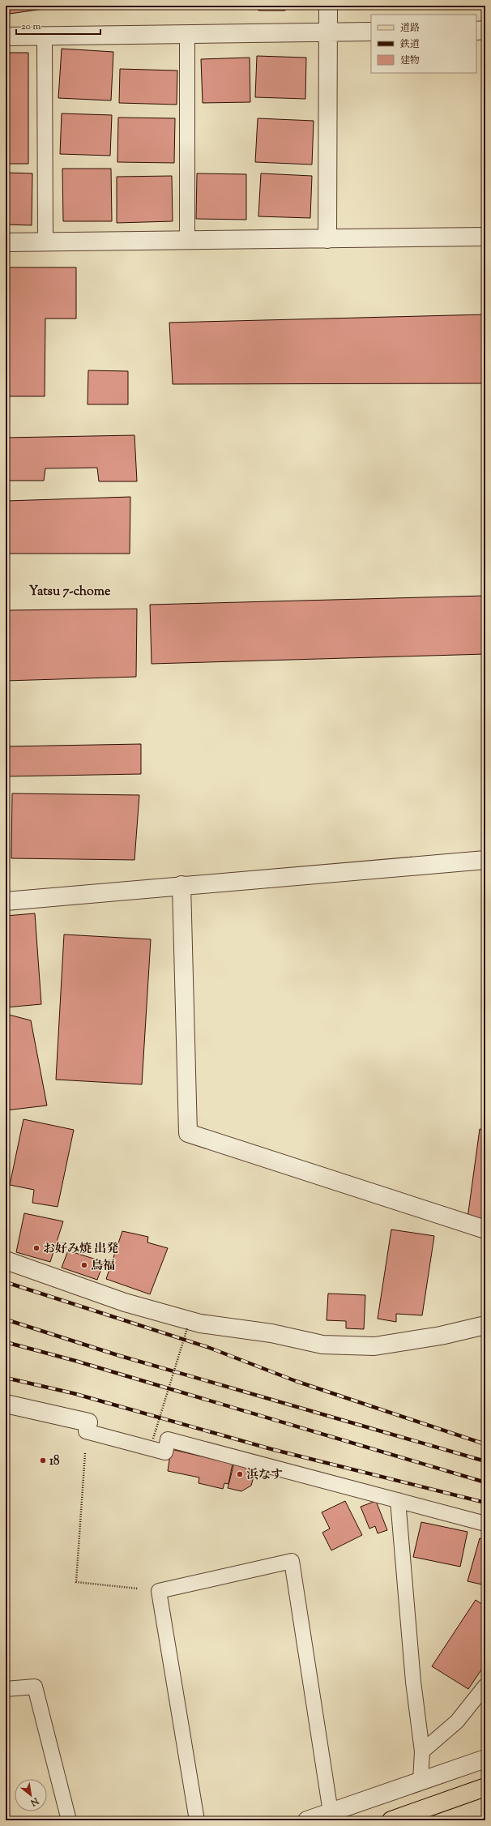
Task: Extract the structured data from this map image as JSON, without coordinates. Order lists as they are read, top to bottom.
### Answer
{
  "districts": ["Yatsu 7-chome"],
  "places": [
    "お好み焼 出発",
    "鳥福",
    "18",
    "浜なす"
  ],
  "legend": ["道路", "鉄道", "建物"],
  "scale_bar": "20 m",
  "north": "bottom right"
}
